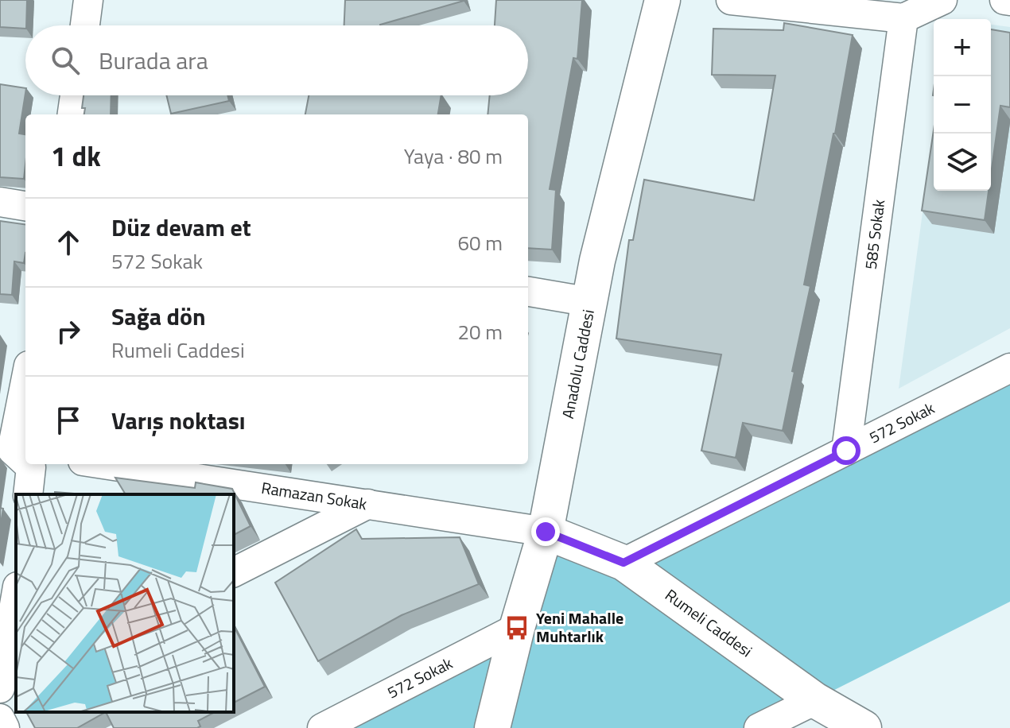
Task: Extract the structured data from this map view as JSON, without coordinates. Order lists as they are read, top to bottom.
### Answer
{
  "streets": {
    "street": [
      "585 Sokak",
      "Anadolu Caddesi",
      "572 Sokak",
      "Ramazan Sokak",
      "Rumeli Caddesi"
    ]
  },
  "crossings": [
    ["585 Sokak", "572 Sokak"],
    ["Anadolu Caddesi", "572 Sokak"],
    ["Anadolu Caddesi", "Ramazan Sokak"],
    ["Anadolu Caddesi", "Rumeli Caddesi"],
    ["572 Sokak", "Rumeli Caddesi"],
    ["Ramazan Sokak", "Rumeli Caddesi"]
  ],
  "places": {
    "bus stop": ["Yeni Mahalle Muhtarlık"]
  },
  "page": {
    "map_buttons": ["+", "−"],
    "search": "Burada ara",
    "heading": ["1 dk", "Yaya · 80 m"],
    "list": [
      ["Düz devam et", "572 Sokak", "60 m"],
      ["Sağa dön", "Rumeli Caddesi", "20 m"],
      "Varış noktası"
    ]
  }
}
